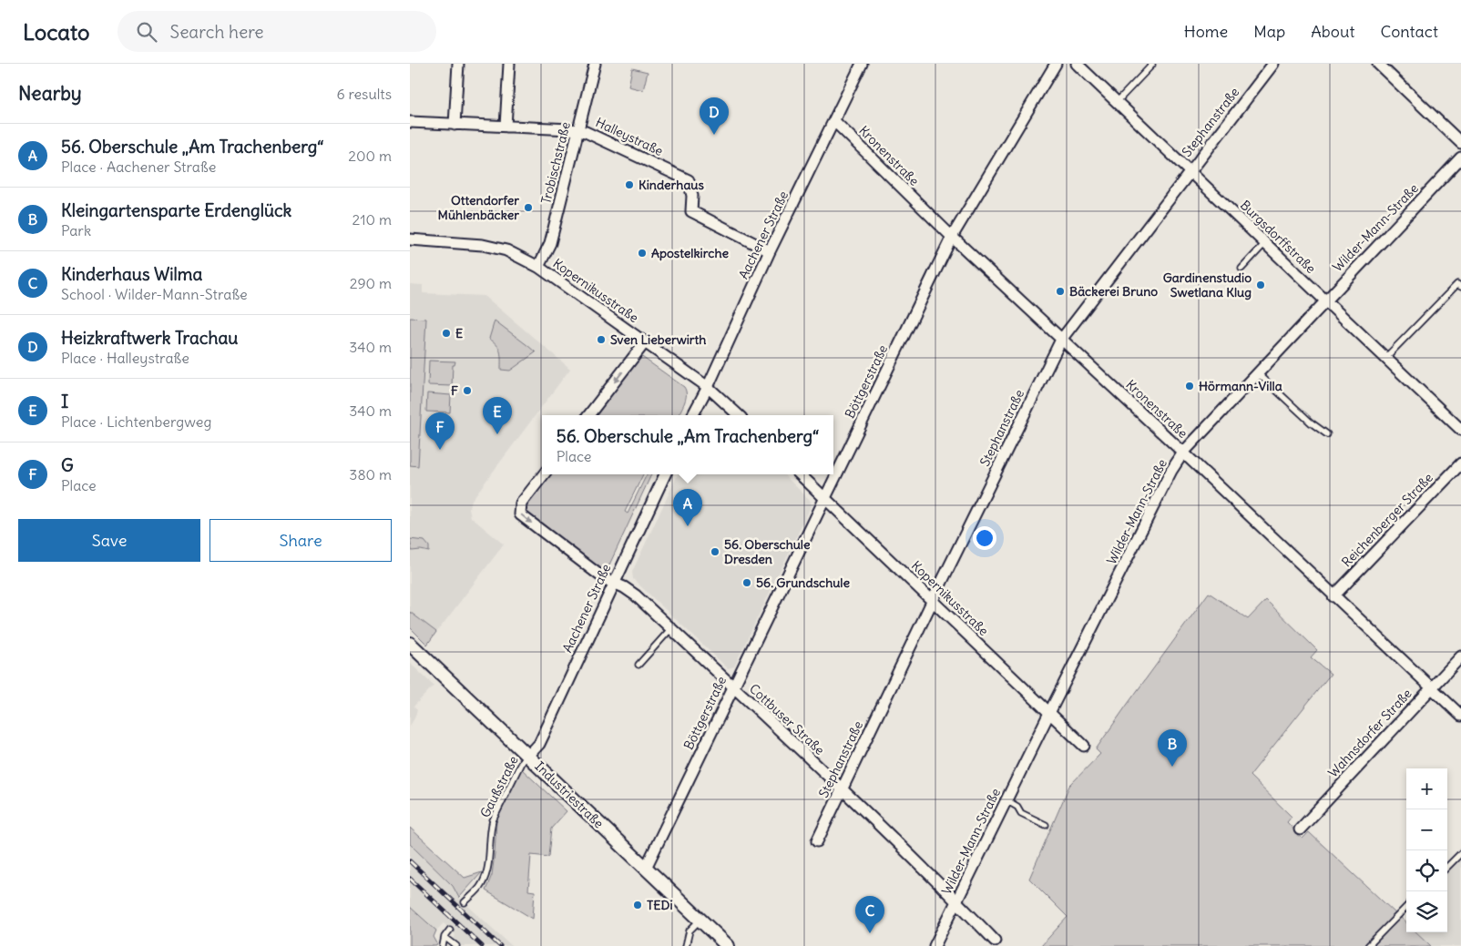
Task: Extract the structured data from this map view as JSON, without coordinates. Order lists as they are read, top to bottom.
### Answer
{
  "streets": {
    "street": [
      "Stephanstraße",
      "Halleystraße",
      "Kronenstraße",
      "Trobischstraße",
      "Wilder-Mann-Straße",
      "Aachener Straße",
      "Burgsdorffstraße",
      "Kopernikusstraße",
      "Böttgerstraße",
      "Reichenberger Straße",
      "Cottbuser Straße",
      "Wahnsdorfer Straße",
      "Industriestraße"
    ],
    "lane": ["Gaußstraße"]
  },
  "crossings": [
    ["Stephanstraße", "Kronenstraße"],
    ["Stephanstraße", "Burgsdorffstraße"],
    ["Stephanstraße", "Kopernikusstraße"],
    ["Stephanstraße", "Cottbuser Straße"],
    ["Halleystraße", "Trobischstraße"],
    ["Halleystraße", "Aachener Straße"],
    ["Kronenstraße", "Wilder-Mann-Straße"],
    ["Kronenstraße", "Aachener Straße"],
    ["Kronenstraße", "Böttgerstraße"],
    ["Kronenstraße", "Reichenberger Straße"],
    ["Kronenstraße", "Wahnsdorfer Straße"],
    ["Trobischstraße", "Kopernikusstraße"],
    ["Wilder-Mann-Straße", "Burgsdorffstraße"],
    ["Wilder-Mann-Straße", "Kopernikusstraße"],
    ["Wilder-Mann-Straße", "Cottbuser Straße"],
    ["Aachener Straße", "Kopernikusstraße"],
    ["Aachener Straße", "Cottbuser Straße"],
    ["Aachener Straße", "Gaußstraße"],
    ["Aachener Straße", "Industriestraße"],
    ["Kopernikusstraße", "Böttgerstraße"],
    ["Böttgerstraße", "Cottbuser Straße"],
    ["Böttgerstraße", "Industriestraße"],
    ["Gaußstraße", "Industriestraße"]
  ],
  "places": [
    "Kinderhaus",
    "Ottendorfer Mühlenbäcker",
    "Apostelkirche",
    "Gardinenstudio Swetlana Klug",
    "Bäckerei Bruno",
    "E",
    "Sven Lieberwirth",
    "Hörmann-Villa",
    "F",
    "56. Oberschule Dresden",
    "56. Grundschule",
    "TEDi"
  ],
  "page": {
    "header": "Locato",
    "search": "Search here",
    "nav": [
      "Home",
      "Map",
      "About",
      "Contact"
    ],
    "heading": ["Nearby", "6 results"],
    "pins": [
      "D",
      "E",
      "F",
      "A",
      "B",
      "C"
    ],
    "list": [
      {
        "mark": "A",
        "name": "56. Oberschule „Am Trachenberg“",
        "note": "Place · Aachener Straße",
        "value": "200 m"
      },
      {
        "mark": "B",
        "name": "Kleingartensparte Erdenglück",
        "note": "Park",
        "value": "210 m"
      },
      {
        "mark": "C",
        "name": "Kinderhaus Wilma",
        "note": "School · Wilder-Mann-Straße",
        "value": "290 m"
      },
      {
        "mark": "D",
        "name": "Heizkraftwerk Trachau",
        "note": "Place · Halleystraße",
        "value": "340 m"
      },
      {
        "mark": "E",
        "name": "I",
        "note": "Place · Lichtenbergweg",
        "value": "340 m"
      },
      {
        "mark": "F",
        "name": "G",
        "note": "Place",
        "value": "380 m"
      }
    ],
    "popup": ["56. Oberschule „Am Trachenberg“", "Place"],
    "buttons": ["Save", "Share"],
    "map_buttons": ["+", "−"]
  }
}
